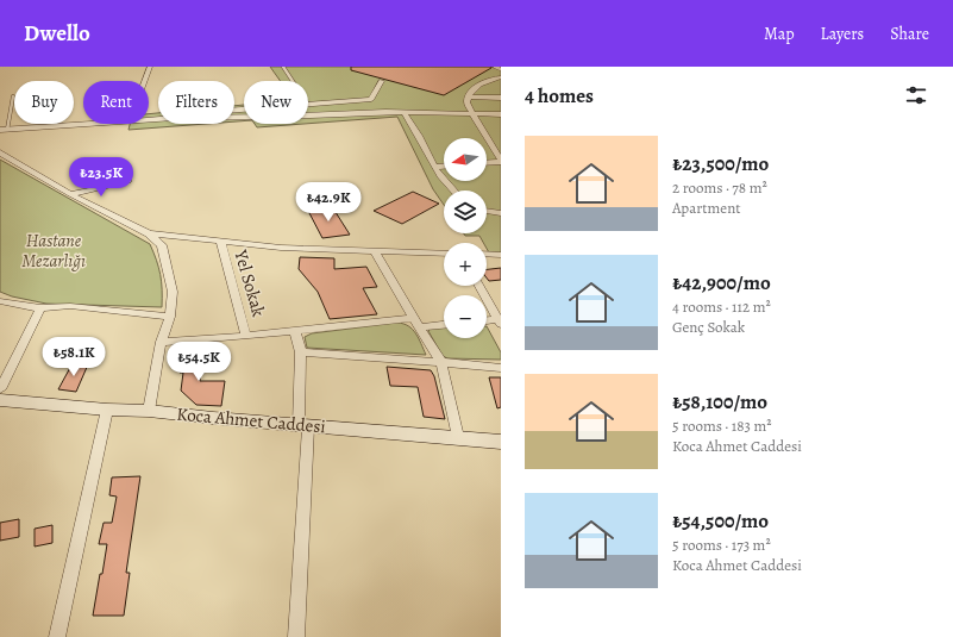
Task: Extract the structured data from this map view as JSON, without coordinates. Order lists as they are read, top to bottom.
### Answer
{
  "streets": {
    "street": ["Yel Sokak", "Koca Ahmet Caddesi"]
  },
  "parks": ["Hastane Mezarlığı"],
  "north": "left",
  "page": {
    "header": "Dwello",
    "nav": ["Map", "Layers", "Share"],
    "heading": "4 homes",
    "chip": [
      "Buy",
      "Rent",
      "Filters",
      "New"
    ],
    "list": [
      {
        "name": "₺23,500/mo",
        "note": "2 rooms · 78 m² · Apartment"
      },
      {
        "name": "₺42,900/mo",
        "note": "4 rooms · 112 m² · Genç Sokak"
      },
      {
        "name": "₺58,100/mo",
        "note": "5 rooms · 183 m² · Koca Ahmet Caddesi"
      },
      {
        "name": "₺54,500/mo",
        "note": "5 rooms · 173 m² · Koca Ahmet Caddesi"
      }
    ],
    "map_buttons": ["+", "−"],
    "price": [
      "₺23.5K",
      "₺42.9K",
      "₺58.1K",
      "₺54.5K"
    ]
  }
}
